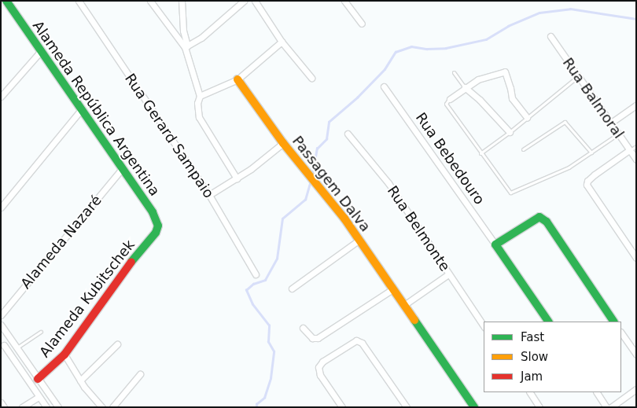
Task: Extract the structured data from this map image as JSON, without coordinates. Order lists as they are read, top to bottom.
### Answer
{
  "streets": {
    "street": [
      "Rua Balmoral",
      "Alameda República Argentina",
      "Rua Gerard Sampaio",
      "Rua Bebedouro",
      "Passagem Dalva",
      "Rua Belmonte",
      "Alameda Nazaré",
      "Alameda Kubitschek"
    ]
  },
  "crossings": [
    ["Alameda República Argentina", "Alameda Nazaré"],
    ["Alameda República Argentina", "Alameda Kubitschek"]
  ],
  "legend": ["Fast", "Slow", "Jam"]
}
